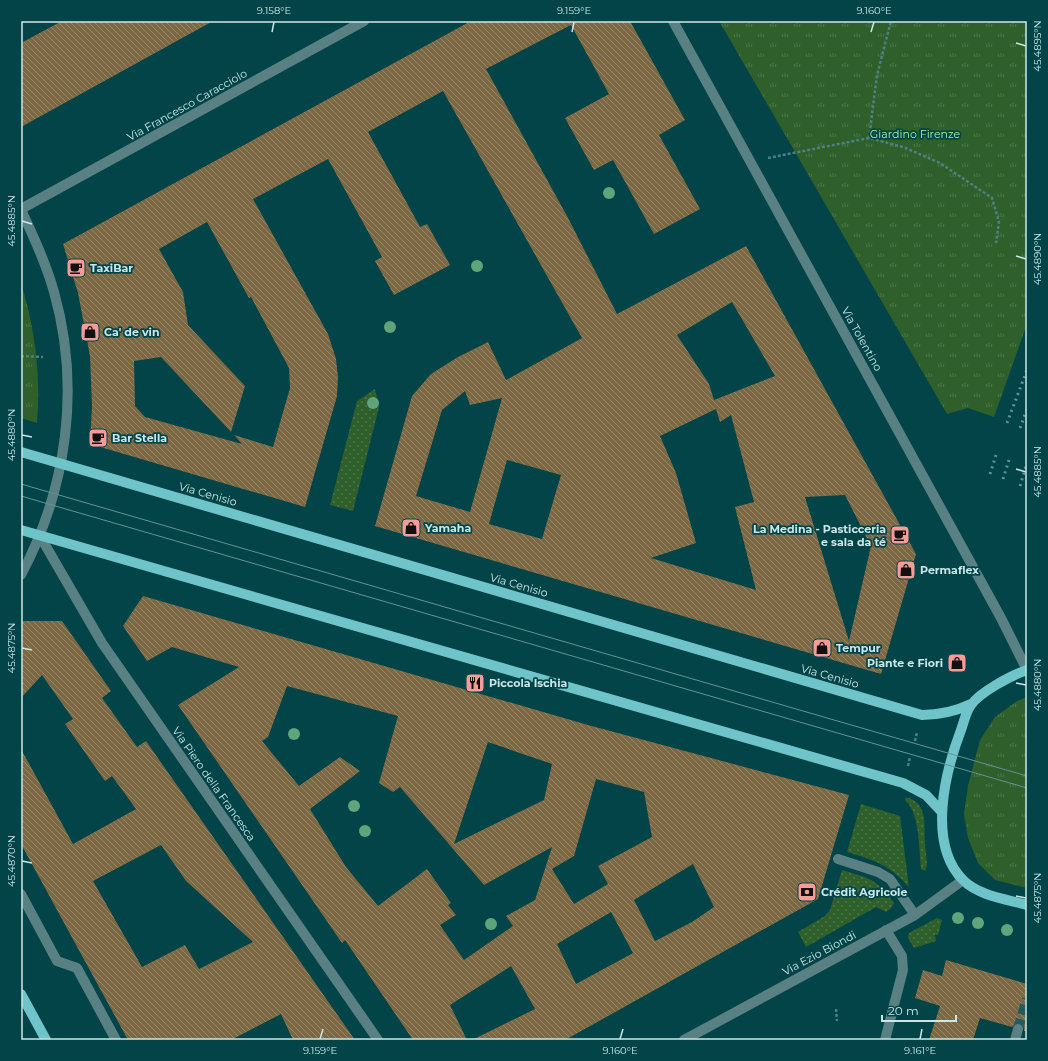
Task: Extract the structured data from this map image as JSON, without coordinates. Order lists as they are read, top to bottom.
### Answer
{
  "streets": {
    "main road": ["Via Cenisio"],
    "street": [
      "Via Francesco Caracciolo",
      "Via Tolentino",
      "Via Piero della Francesca",
      "Via Ezio Biondi"
    ]
  },
  "crossings": [
    ["Via Tolentino", "Via Cenisio"]
  ],
  "parks": ["Giardino Firenze"],
  "places": {
    "cafe": ["TaxiBar", "Bar Stella", "La Medina - Pasticceria e sala da té"],
    "shop": [
      "Ca' de vin",
      "Yamaha",
      "Permaflex",
      "Tempur",
      "Piante e Fiori"
    ],
    "restaurant": ["Piccola Ischia"],
    "bank": ["Crédit Agricole"]
  },
  "scale_bar": "20 m",
  "coordinates": [
    "9.158°E",
    "9.159°E",
    "9.160°E",
    "45.4895°N",
    "45.4885°N",
    "45.4890°N",
    "45.4880°N",
    "45.4875°N",
    "45.4870°N",
    "9.161°E"
  ]
}
